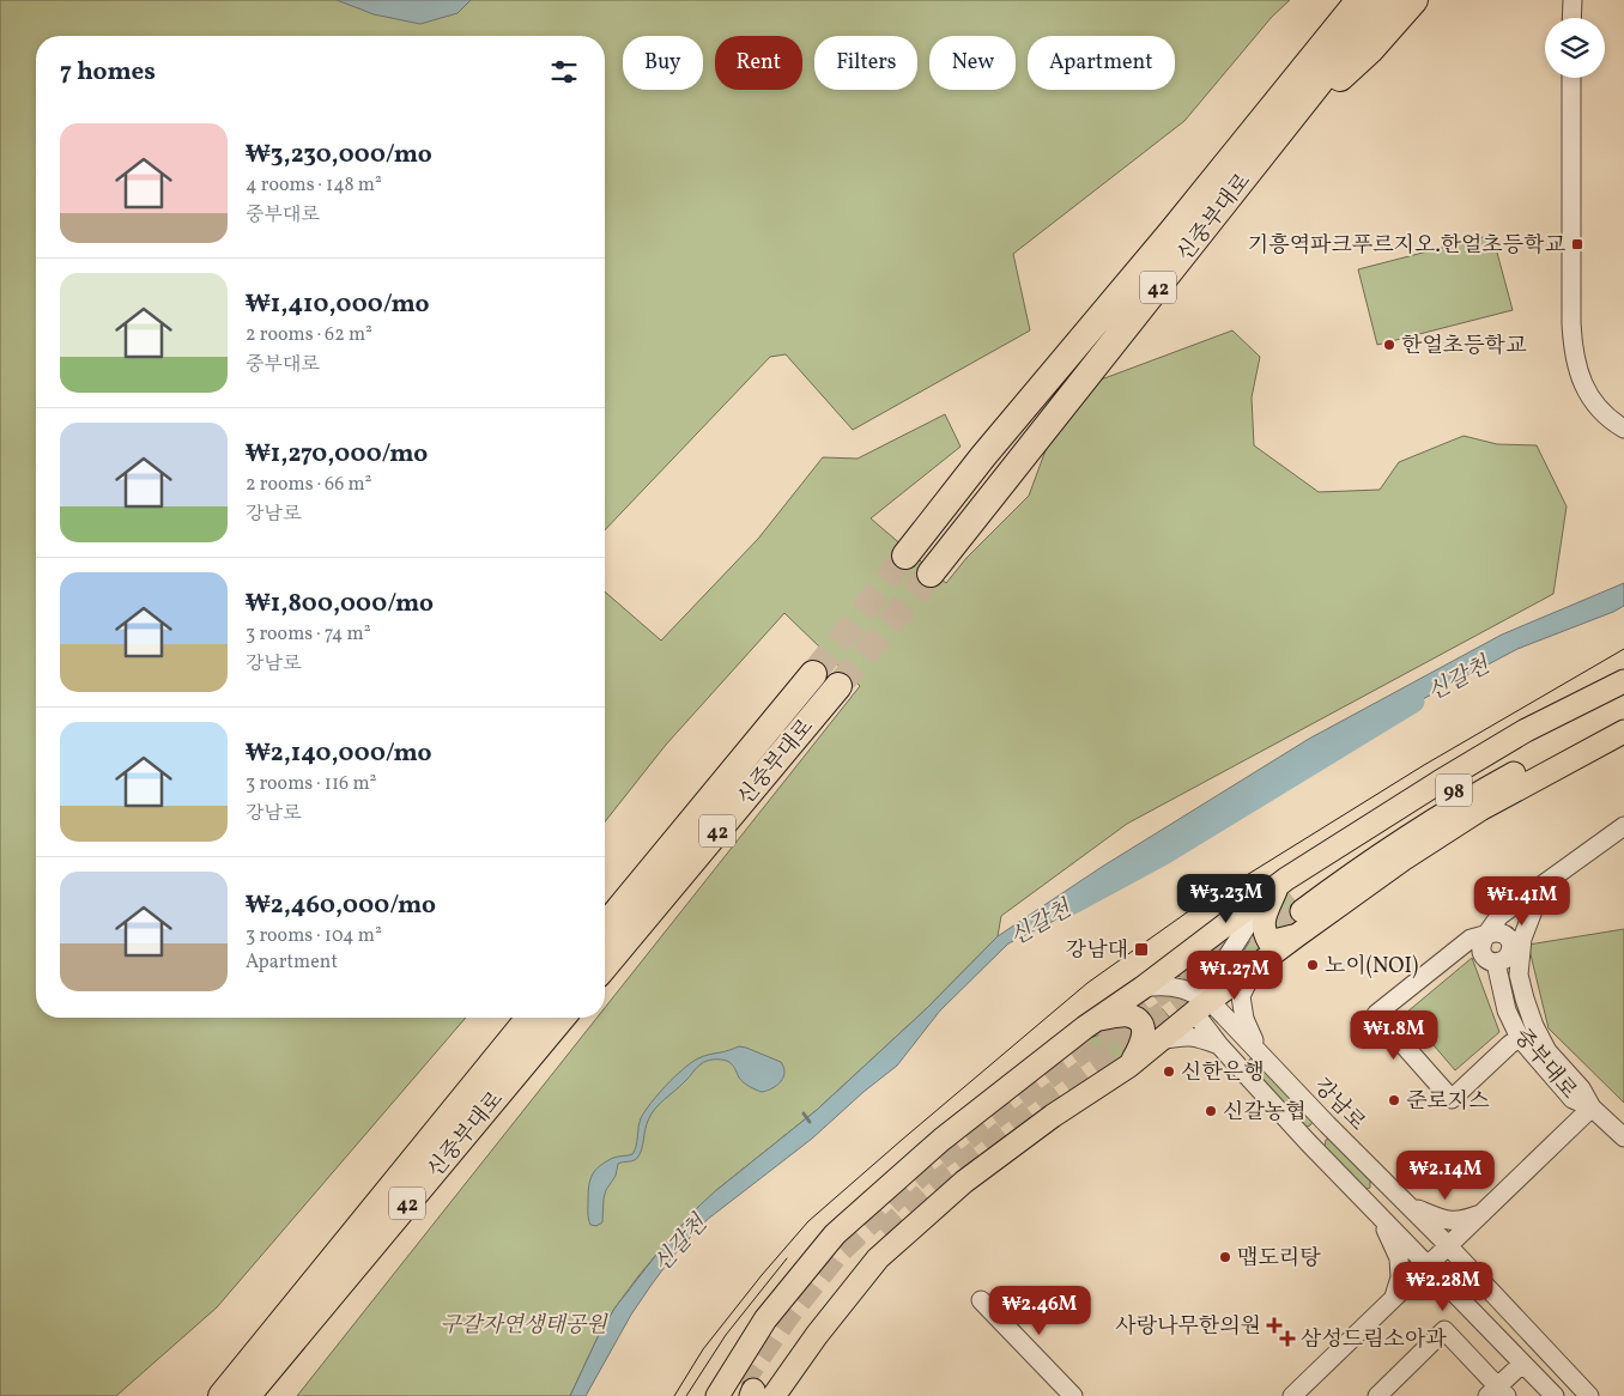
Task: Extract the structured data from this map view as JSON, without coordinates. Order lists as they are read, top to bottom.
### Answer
{
  "streets": {
    "highway": ["신중부대로", "42"],
    "main road": ["98"],
    "street": ["중부대로", "강남로"]
  },
  "water": ["신갈천"],
  "parks": ["구갈자연생태공원"],
  "places": {
    "transit": ["기흥역파크푸르지오.한얼초등학교", "강남대"],
    "other": [
      "한얼초등학교",
      "노이(NOI)",
      "신한은행",
      "준로지스",
      "신갈농협",
      "맵도리탕"
    ],
    "health": ["사랑나무한의원", "삼성드림소아과"]
  },
  "page": {
    "chip": [
      "Buy",
      "Rent",
      "Filters",
      "New",
      "Apartment"
    ],
    "heading": "7 homes",
    "list": [
      {
        "name": "₩3,230,000/mo",
        "note": "4 rooms · 148 m² · 중부대로"
      },
      {
        "name": "₩1,410,000/mo",
        "note": "2 rooms · 62 m² · 중부대로"
      },
      {
        "name": "₩1,270,000/mo",
        "note": "2 rooms · 66 m² · 강남로"
      },
      {
        "name": "₩1,800,000/mo",
        "note": "3 rooms · 74 m² · 강남로"
      },
      {
        "name": "₩2,140,000/mo",
        "note": "3 rooms · 116 m² · 강남로"
      },
      {
        "name": "₩2,460,000/mo",
        "note": "3 rooms · 104 m² · Apartment"
      }
    ],
    "price": [
      "₩3.23M",
      "₩1.41M",
      "₩1.27M",
      "₩1.8M",
      "₩2.14M",
      "₩2.28M",
      "₩2.46M"
    ]
  }
}
